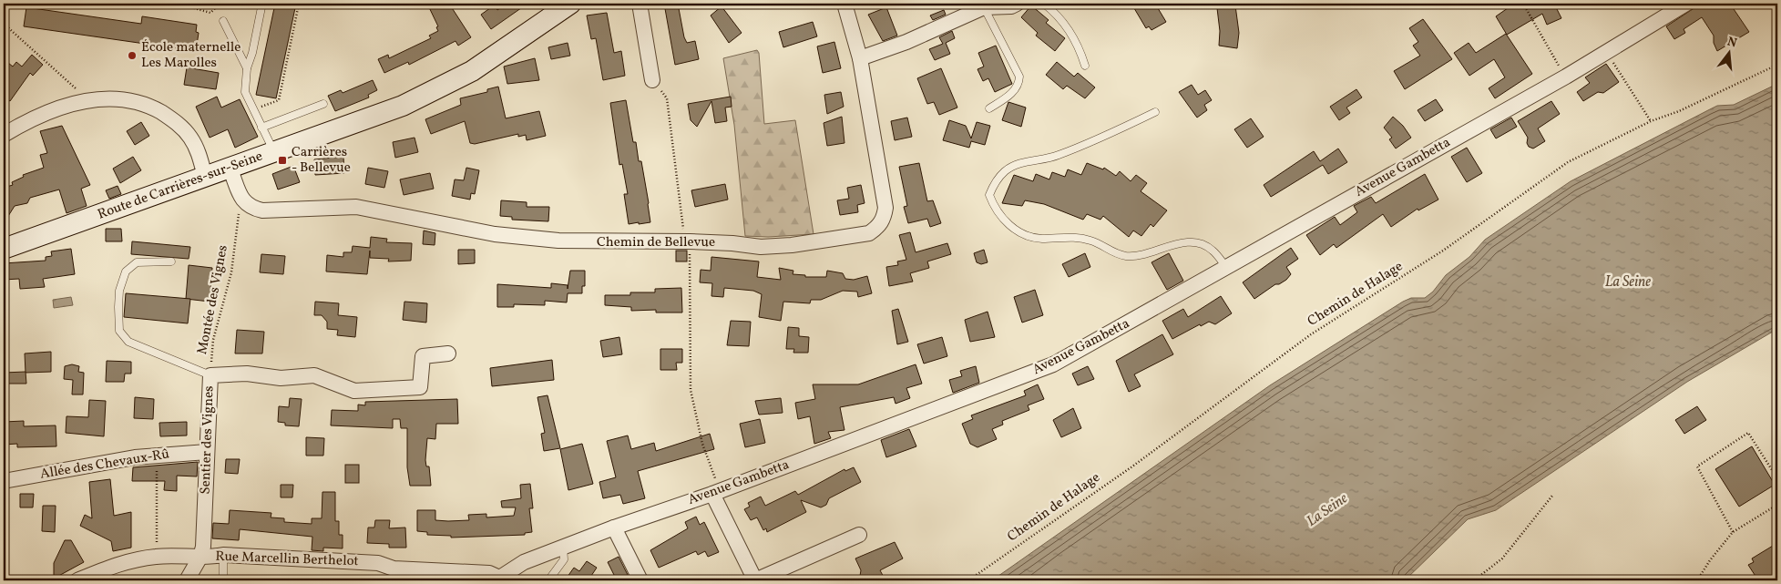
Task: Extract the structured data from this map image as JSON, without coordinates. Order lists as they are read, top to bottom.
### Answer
{
  "streets": {
    "street": [
      "Avenue Gambetta",
      "Route de Carrières-sur-Seine",
      "Chemin de Bellevue",
      "Sentier des Vignes",
      "Allée des Chevaux-Rû",
      "Rue Marcellin Berthelot"
    ],
    "path": ["Chemin de Halage", "Montée des Vignes"]
  },
  "crossings": [
    ["Avenue Gambetta", "Rue Marcellin Berthelot"],
    ["Chemin de Bellevue", "Montée des Vignes"],
    ["Montée des Vignes", "Sentier des Vignes"],
    ["Sentier des Vignes", "Allée des Chevaux-Rû"],
    ["Sentier des Vignes", "Rue Marcellin Berthelot"]
  ],
  "water": ["La Seine"],
  "places": {
    "other": ["École maternelle Les Marolles"],
    "transit": ["Carrières - Bellevue"]
  },
  "north": "top"
}
